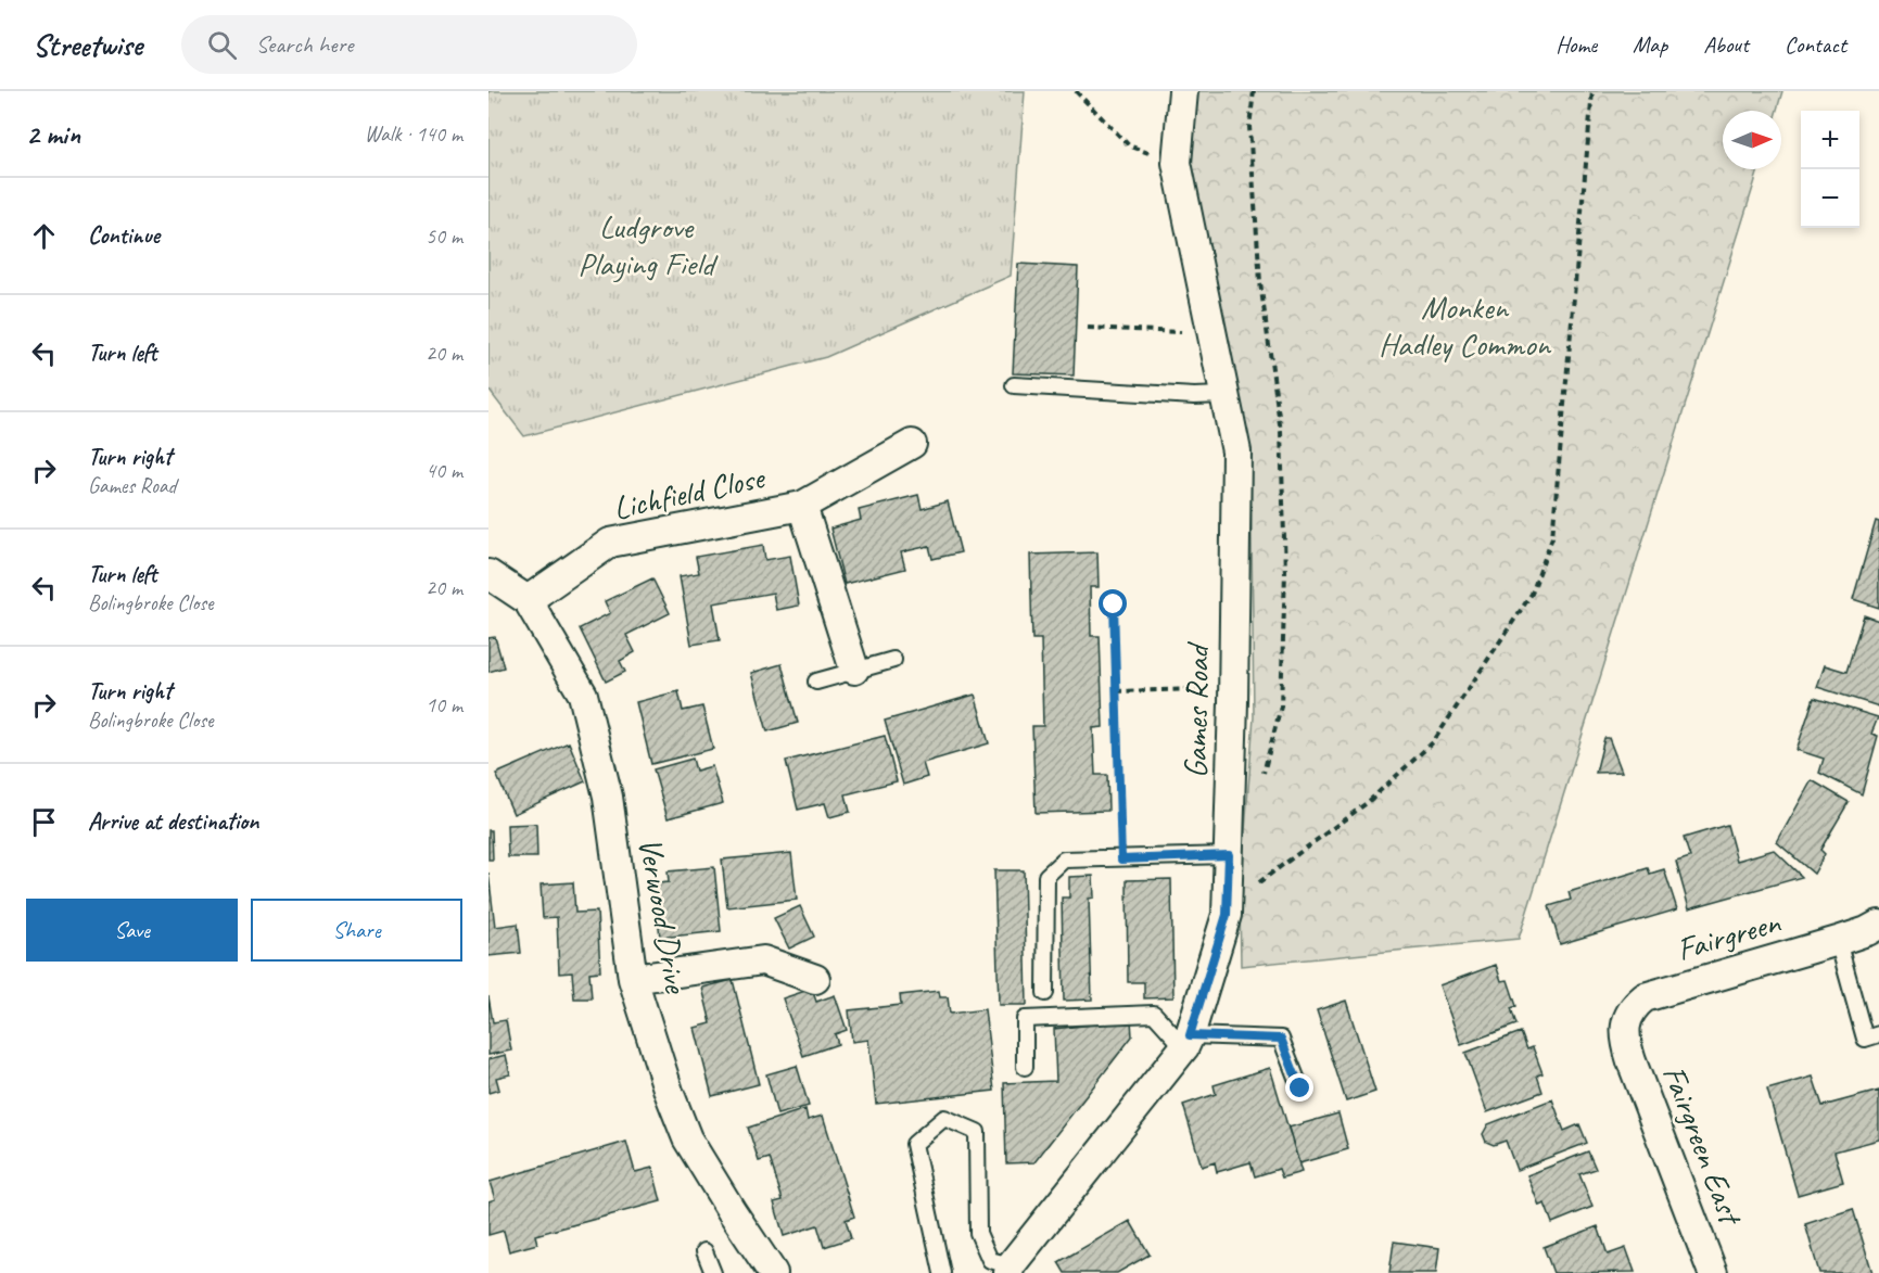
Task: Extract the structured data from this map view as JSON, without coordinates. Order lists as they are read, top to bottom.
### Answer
{
  "streets": {
    "street": [
      "Lichfield Close",
      "Games Road",
      "Verwood Drive",
      "Fairgreen",
      "Fairgreen East"
    ]
  },
  "crossings": [
    ["Lichfield Close", "Verwood Drive"],
    ["Fairgreen", "Fairgreen East"]
  ],
  "parks": ["Ludgrove Playing Field", "Monken Hadley Common"],
  "north": "right",
  "page": {
    "header": "Streetwise",
    "search": "Search here",
    "nav": [
      "Home",
      "Map",
      "About",
      "Contact"
    ],
    "heading": ["2 min", "Walk · 140 m"],
    "map_buttons": ["+", "−"],
    "list": [
      ["Continue", "50 m"],
      ["Turn left", "20 m"],
      ["Turn right", "Games Road", "40 m"],
      ["Turn left", "Bolingbroke Close", "20 m"],
      ["Turn right", "Bolingbroke Close", "10 m"],
      "Arrive at destination"
    ],
    "buttons": ["Save", "Share"]
  }
}
